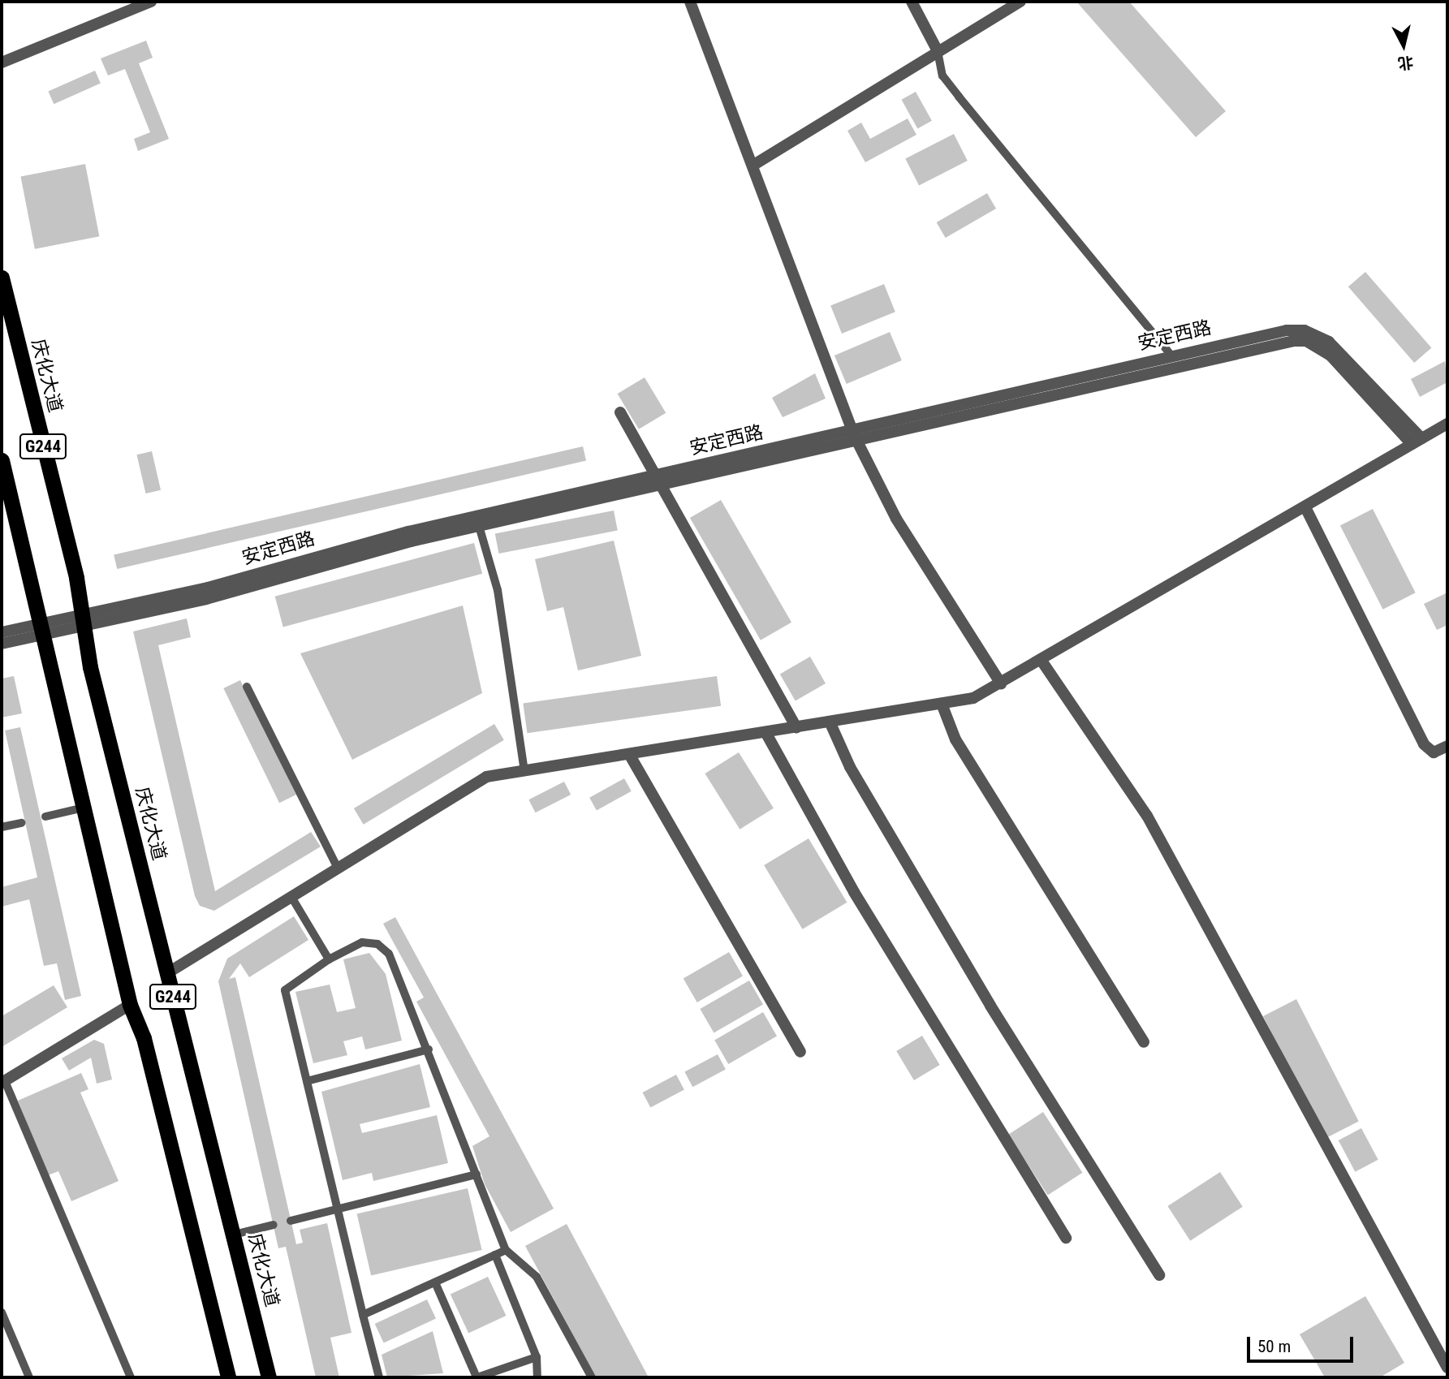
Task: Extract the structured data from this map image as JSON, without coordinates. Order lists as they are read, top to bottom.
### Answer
{
  "streets": {
    "highway": ["庆化大道", "G244"],
    "street": ["安定西路"]
  },
  "crossings": [
    ["安定西路", "庆化大道"],
    ["安定西路", "G244"]
  ],
  "scale_bar": "50 m",
  "north": "bottom"
}
